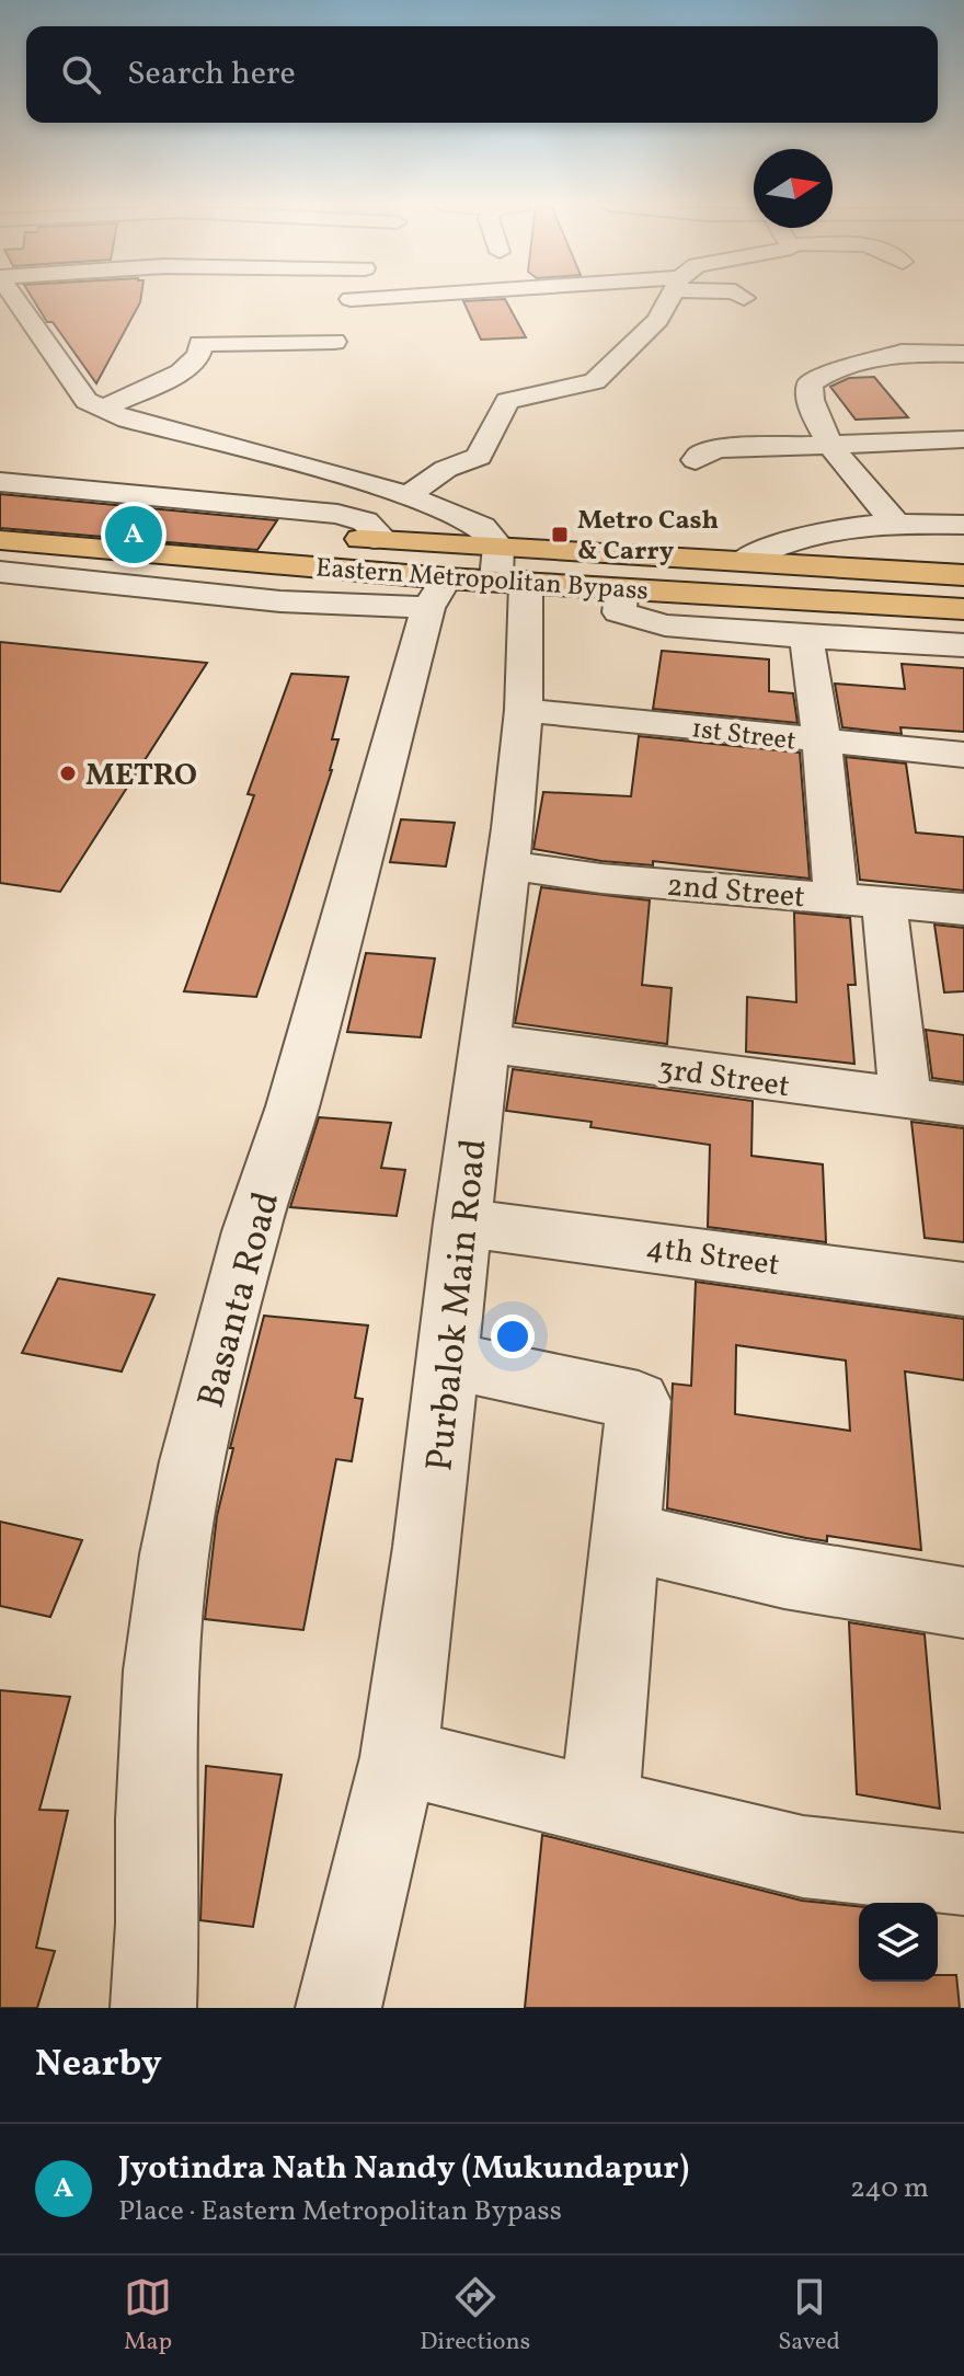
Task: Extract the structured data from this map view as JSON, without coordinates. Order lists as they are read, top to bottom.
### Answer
{
  "streets": {
    "main road": ["Eastern Metropolitan Bypass"],
    "street": [
      "1st Street",
      "2nd Street",
      "3rd Street",
      "4th Street",
      "Basanta Road",
      "Purbalok Main Road"
    ]
  },
  "crossings": [
    ["Eastern Metropolitan Bypass", "Basanta Road"],
    ["Eastern Metropolitan Bypass", "Purbalok Main Road"],
    ["1st Street", "Purbalok Main Road"],
    ["2nd Street", "Purbalok Main Road"],
    ["3rd Street", "Purbalok Main Road"],
    ["4th Street", "Purbalok Main Road"]
  ],
  "places": {
    "transit": ["Metro Cash & Carry"],
    "other": ["METRO"]
  },
  "north": "right",
  "page": {
    "search": "Search here",
    "pins": "A",
    "heading": "Nearby",
    "list": [
      {
        "mark": "A",
        "name": "Jyotindra Nath Nandy (Mukundapur)",
        "note": "Place · Eastern Metropolitan Bypass",
        "value": "240 m"
      }
    ],
    "nav": ["Map", "Directions", "Saved"]
  }
}
